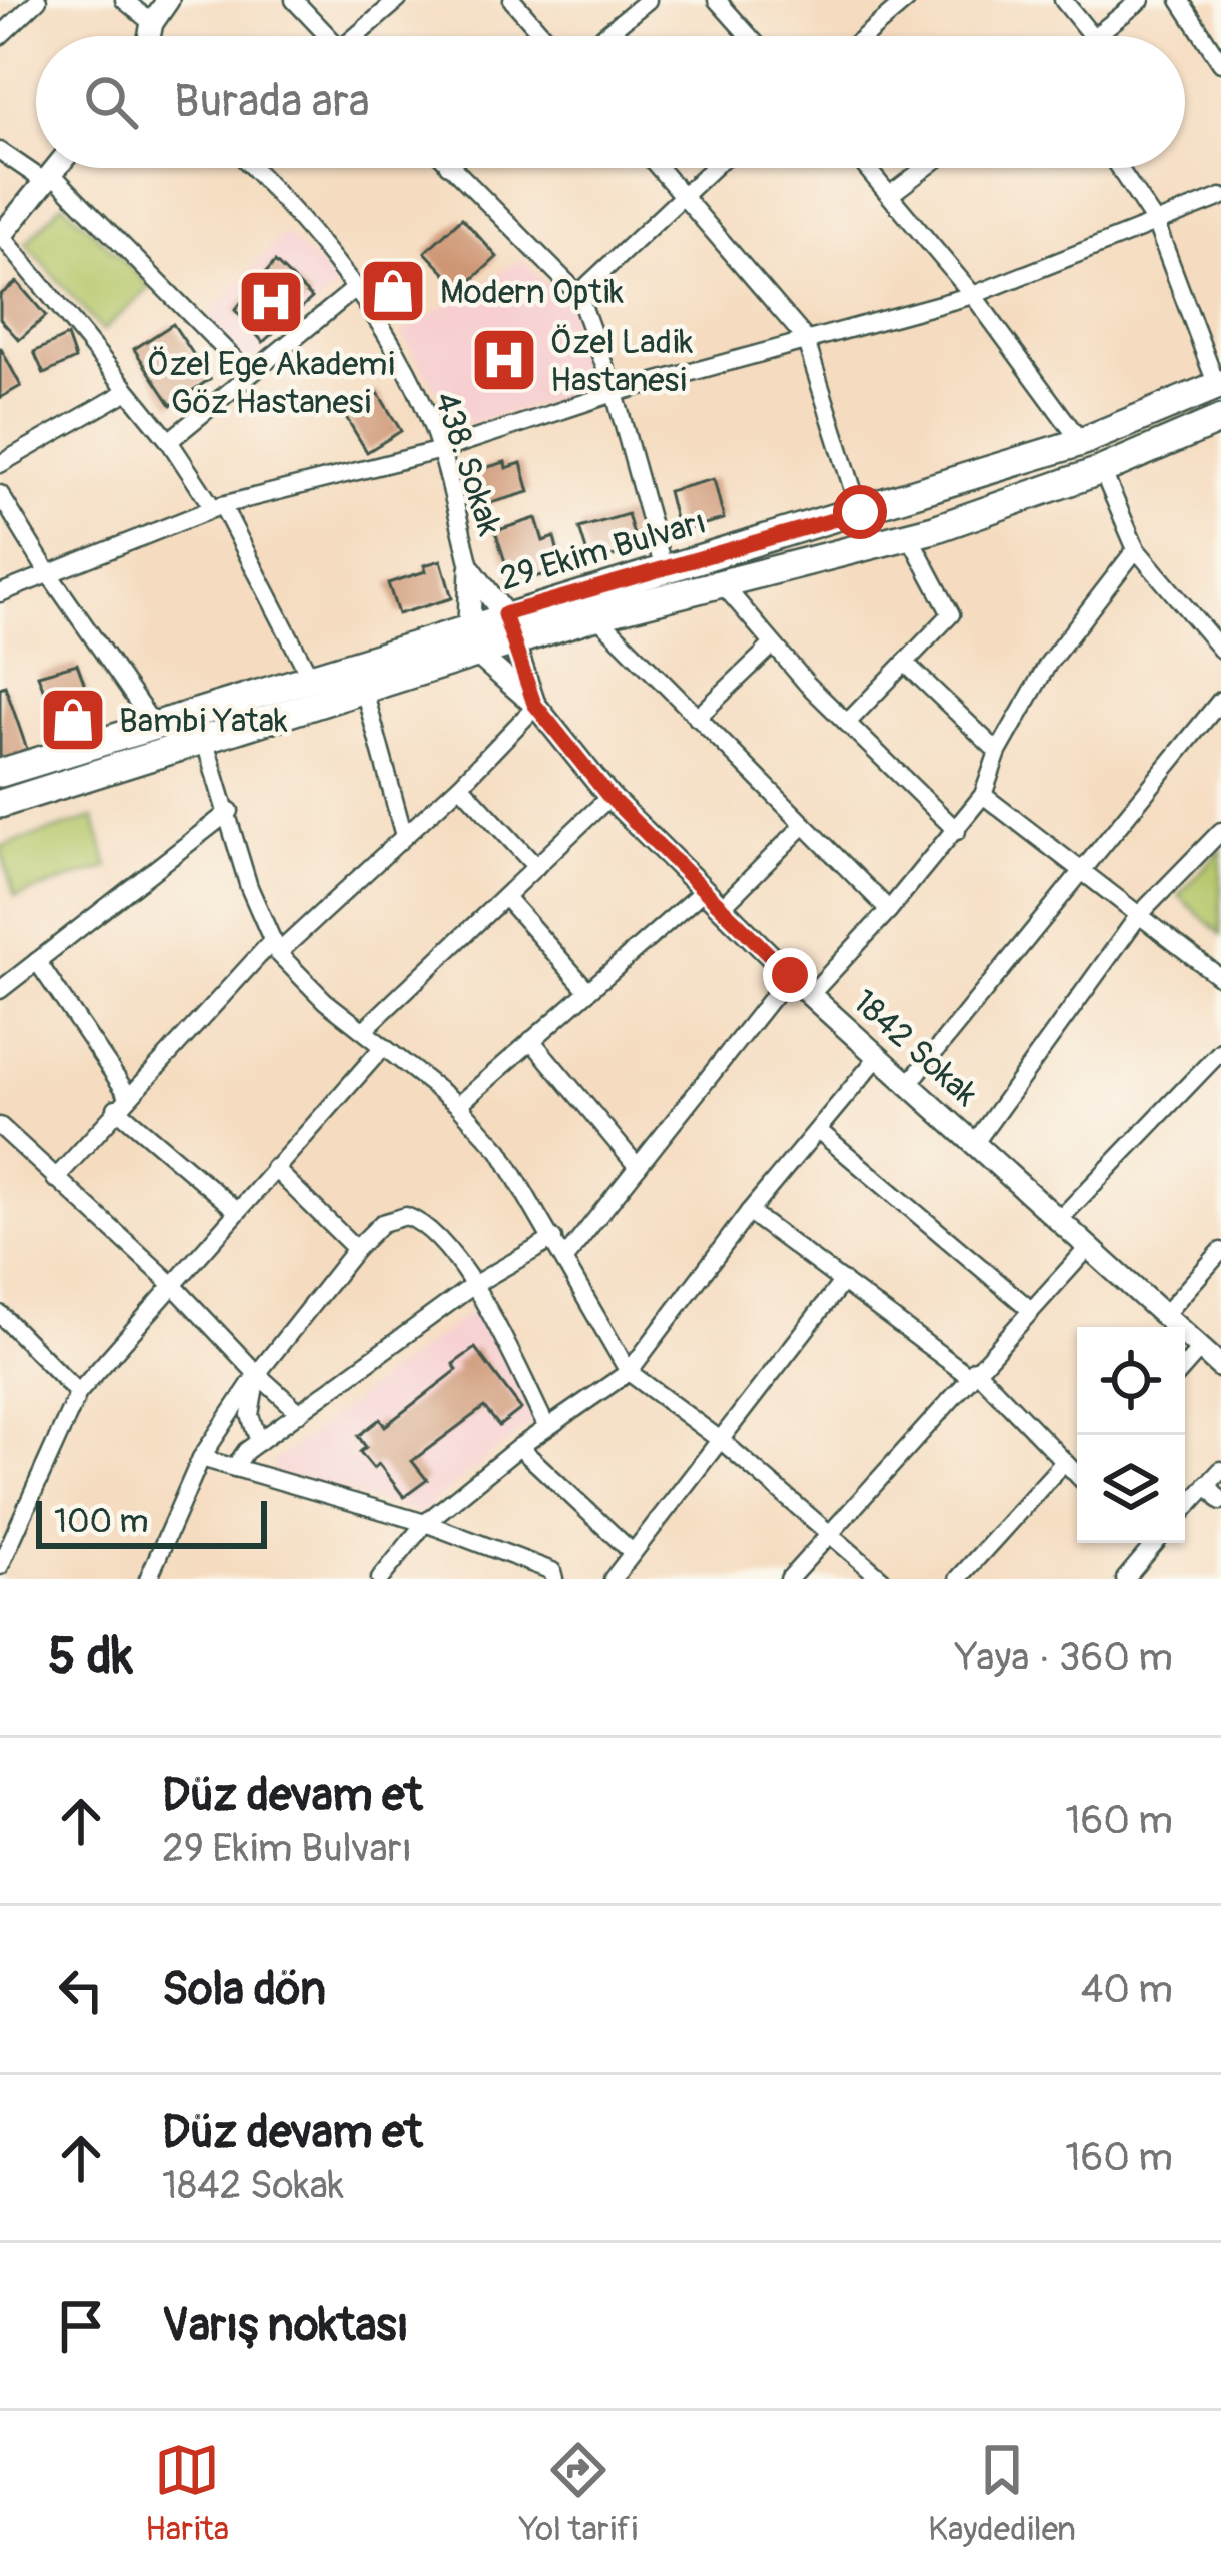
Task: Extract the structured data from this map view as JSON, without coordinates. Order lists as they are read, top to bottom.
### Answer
{
  "streets": {
    "main road": ["29 Ekim Bulvarı"],
    "street": ["438. Sokak", "1842 Sokak"]
  },
  "places": {
    "shop": ["Modern Optik", "Bambi Yatak"],
    "hospital": ["Özel Ege Akademi Göz Hastanesi", "Özel Ladik Hastanesi"]
  },
  "scale_bar": "100 m",
  "page": {
    "search": "Burada ara",
    "scale": "100 m",
    "heading": ["5 dk", "Yaya · 360 m"],
    "list": [
      ["Düz devam et", "29 Ekim Bulvarı", "160 m"],
      ["Sola dön", "40 m"],
      ["Düz devam et", "1842 Sokak", "160 m"],
      "Varış noktası"
    ],
    "nav": ["Harita", "Yol tarifi", "Kaydedilen"]
  }
}
